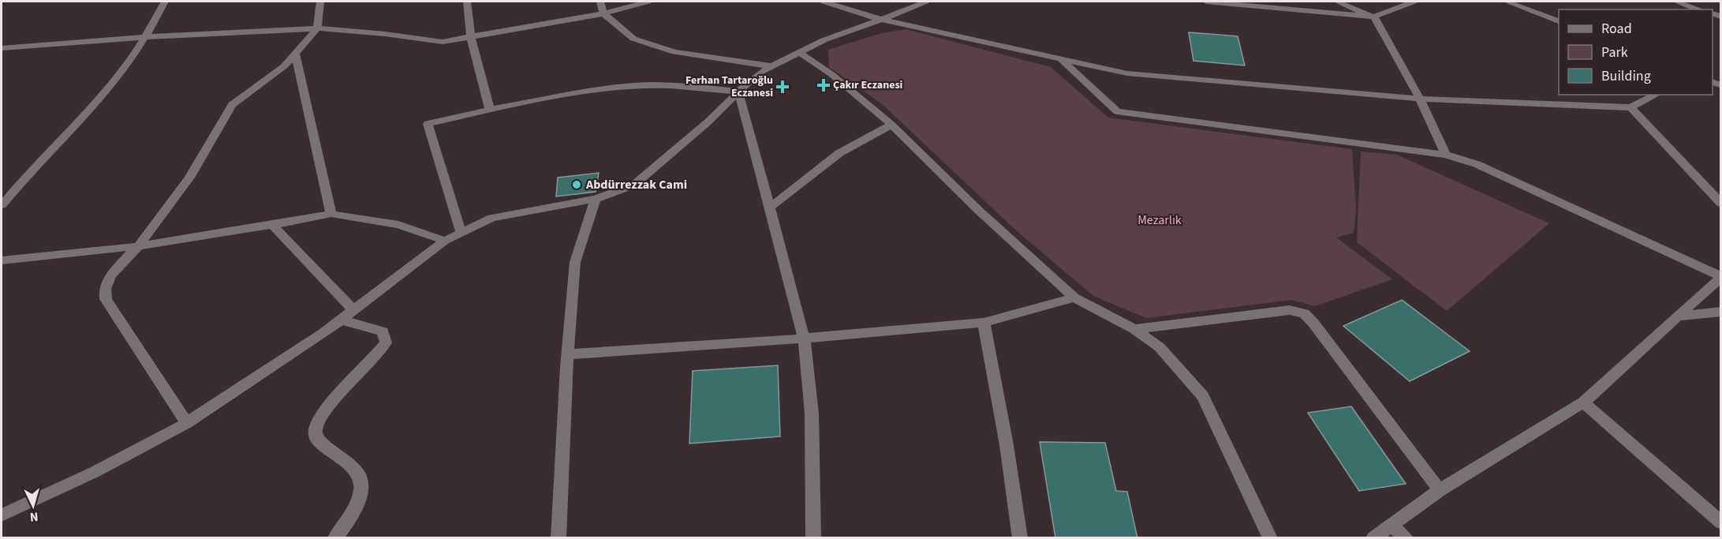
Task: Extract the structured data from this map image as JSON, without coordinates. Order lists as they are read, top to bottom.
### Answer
{
  "parks": ["Mezarlık"],
  "places": {
    "health": ["Çakır Eczanesi", "Ferhan Tartaroğlu Eczanesi"],
    "other": ["Abdürrezzak Cami"]
  },
  "legend": ["Road", "Park", "Building"],
  "north": "bottom"
}
